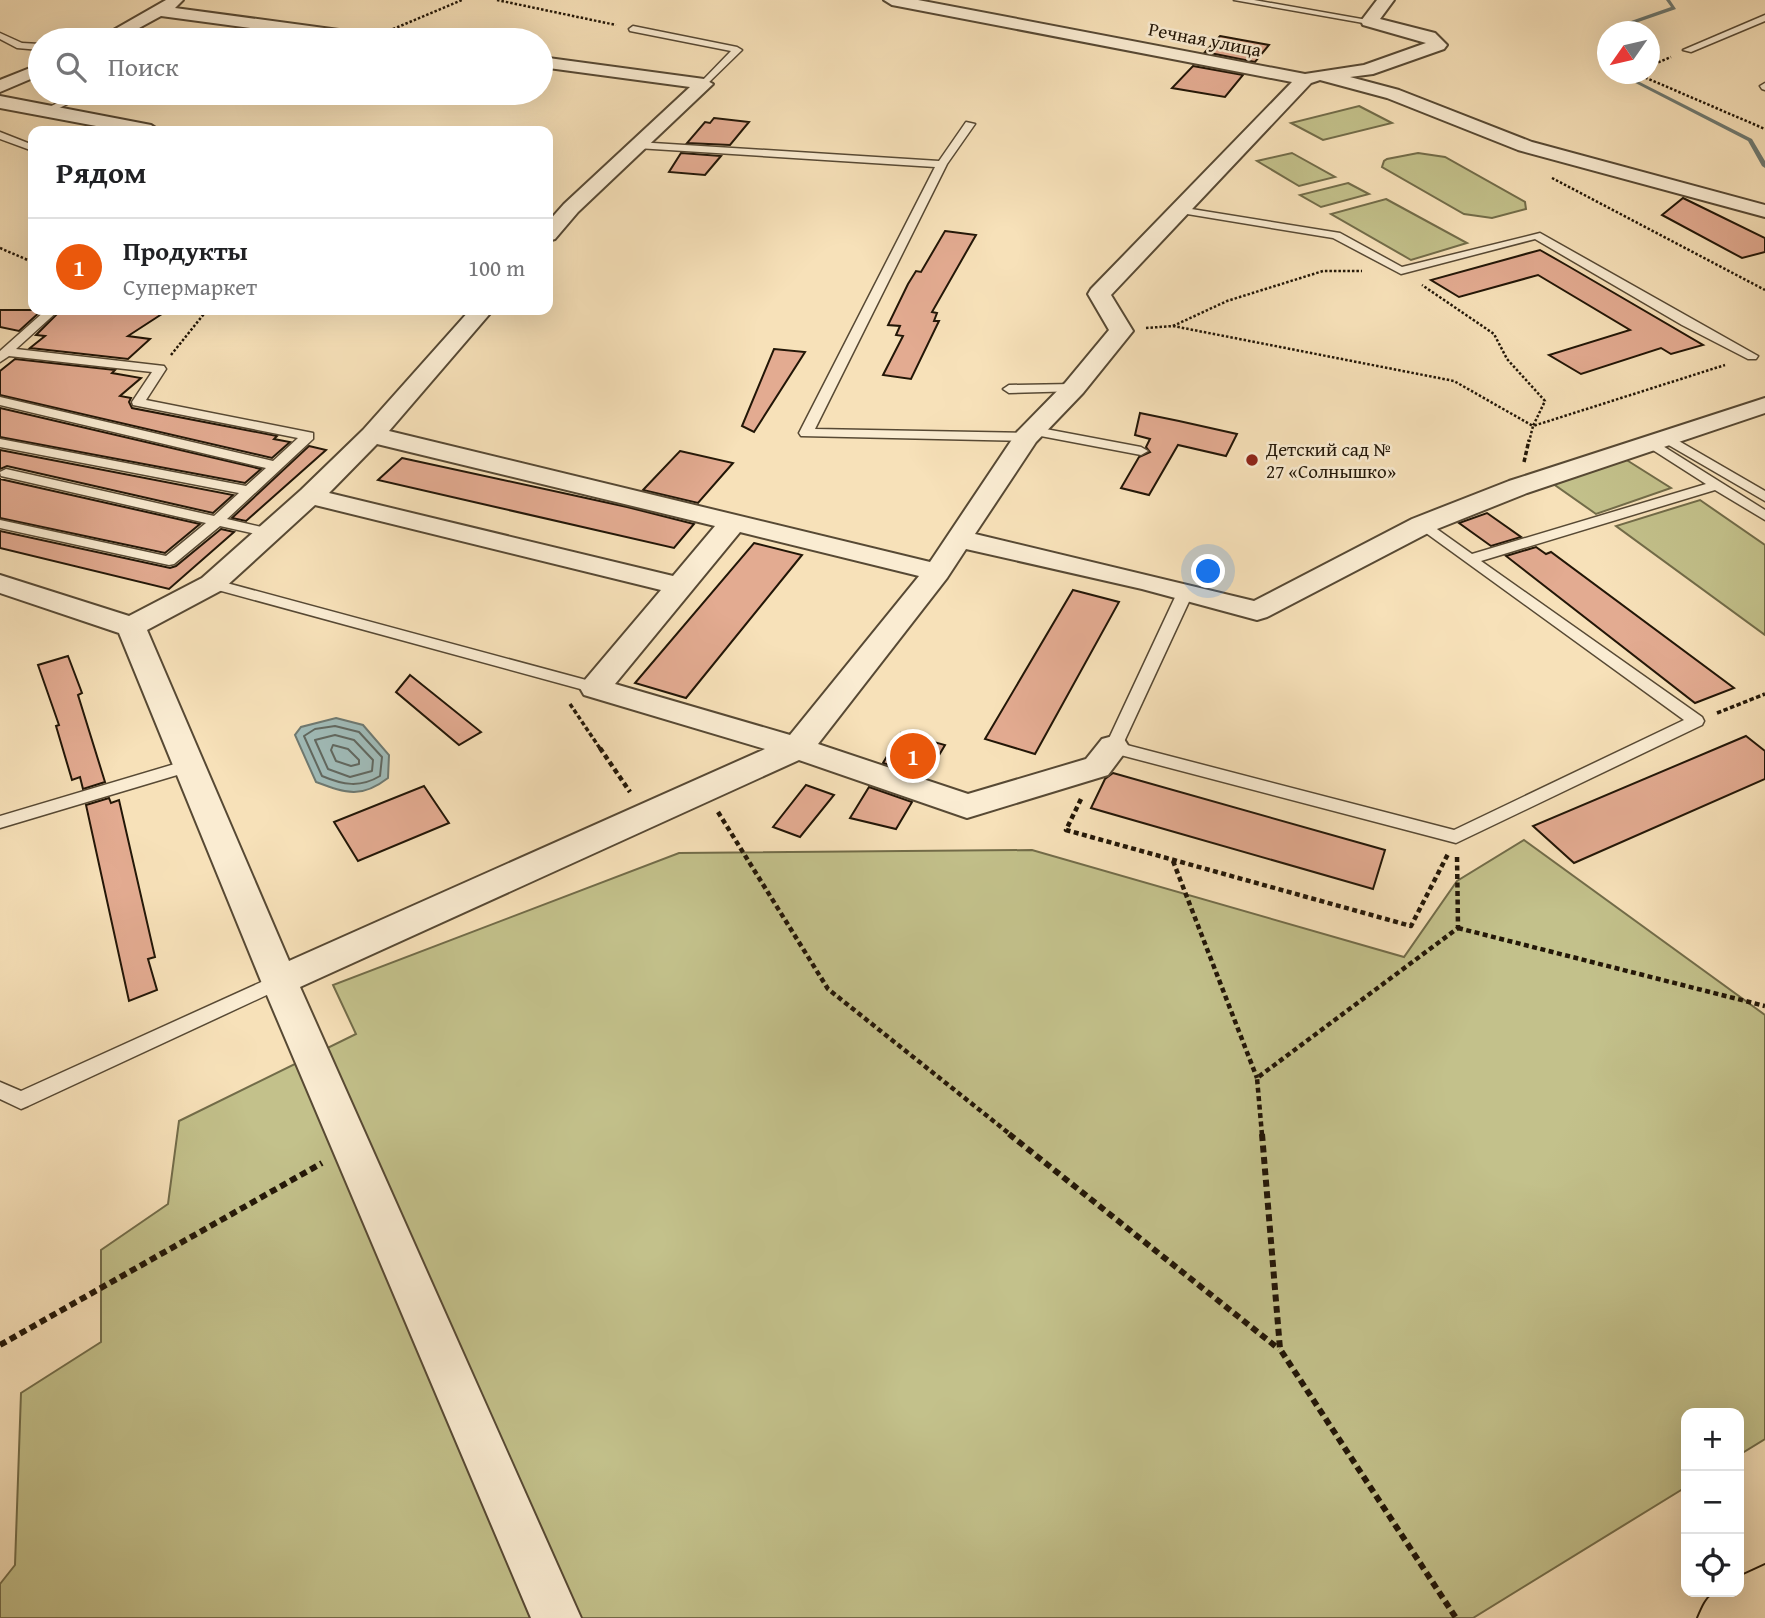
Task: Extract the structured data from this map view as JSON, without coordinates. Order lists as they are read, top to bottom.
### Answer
{
  "streets": {
    "street": ["Речная улица"]
  },
  "places": ["Детский сад № 27 «Солнышко»"],
  "north": "bottom left",
  "page": {
    "search": "Поиск",
    "heading": "Рядом",
    "list": [
      {
        "mark": "1",
        "name": "Продукты",
        "note": "Супермаркет",
        "value": "100 m"
      }
    ],
    "pins": "1",
    "map_buttons": ["+", "−"]
  }
}
